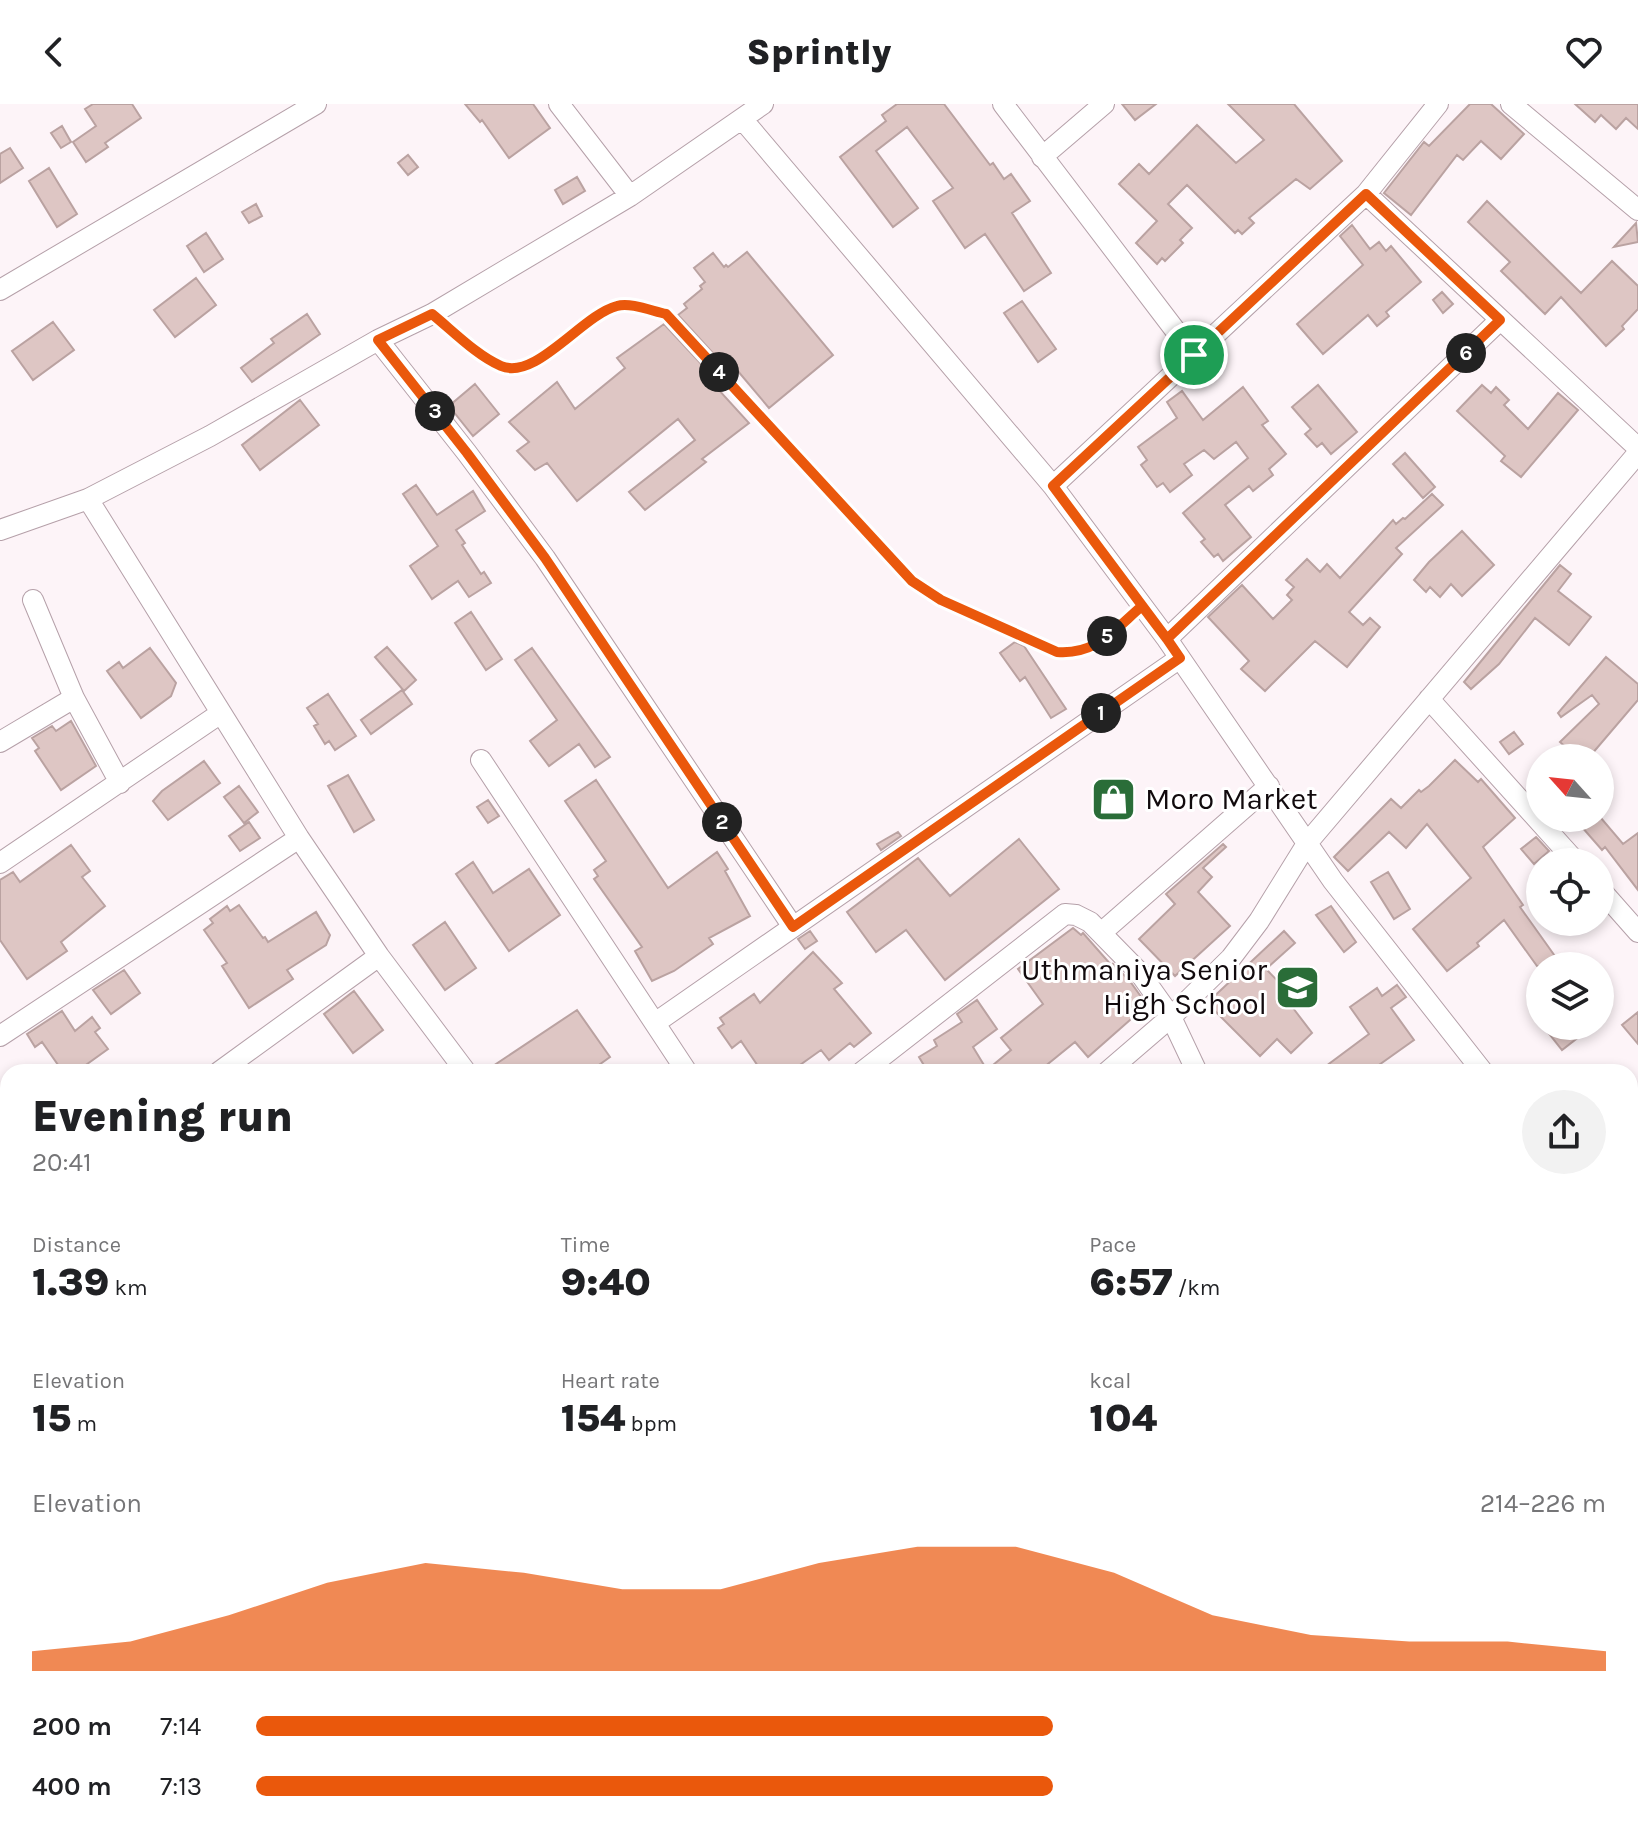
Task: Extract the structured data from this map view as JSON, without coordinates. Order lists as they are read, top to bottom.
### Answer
{
  "places": {
    "shop": ["Moro Market"],
    "school or university": ["Uthmaniya Senior High School"]
  },
  "north": "top left",
  "page": {
    "header": "Sprintly",
    "pins": [
      "6",
      "4",
      "3",
      "5",
      "1",
      "2"
    ],
    "heading": ["Evening run", "20:41"],
    "stats": [
      ["Distance", "1.39 km"],
      ["Time", "9:40"],
      ["Pace", "6:57 /km"],
      ["Elevation", "15 m"],
      ["Heart rate", "154 bpm"],
      ["kcal", "104"]
    ],
    "chart": ["Elevation", "214–226 m"],
    "list": [
      {
        "name": "200 m",
        "note": "7:14"
      },
      {
        "name": "400 m",
        "note": "7:13"
      }
    ]
  }
}
